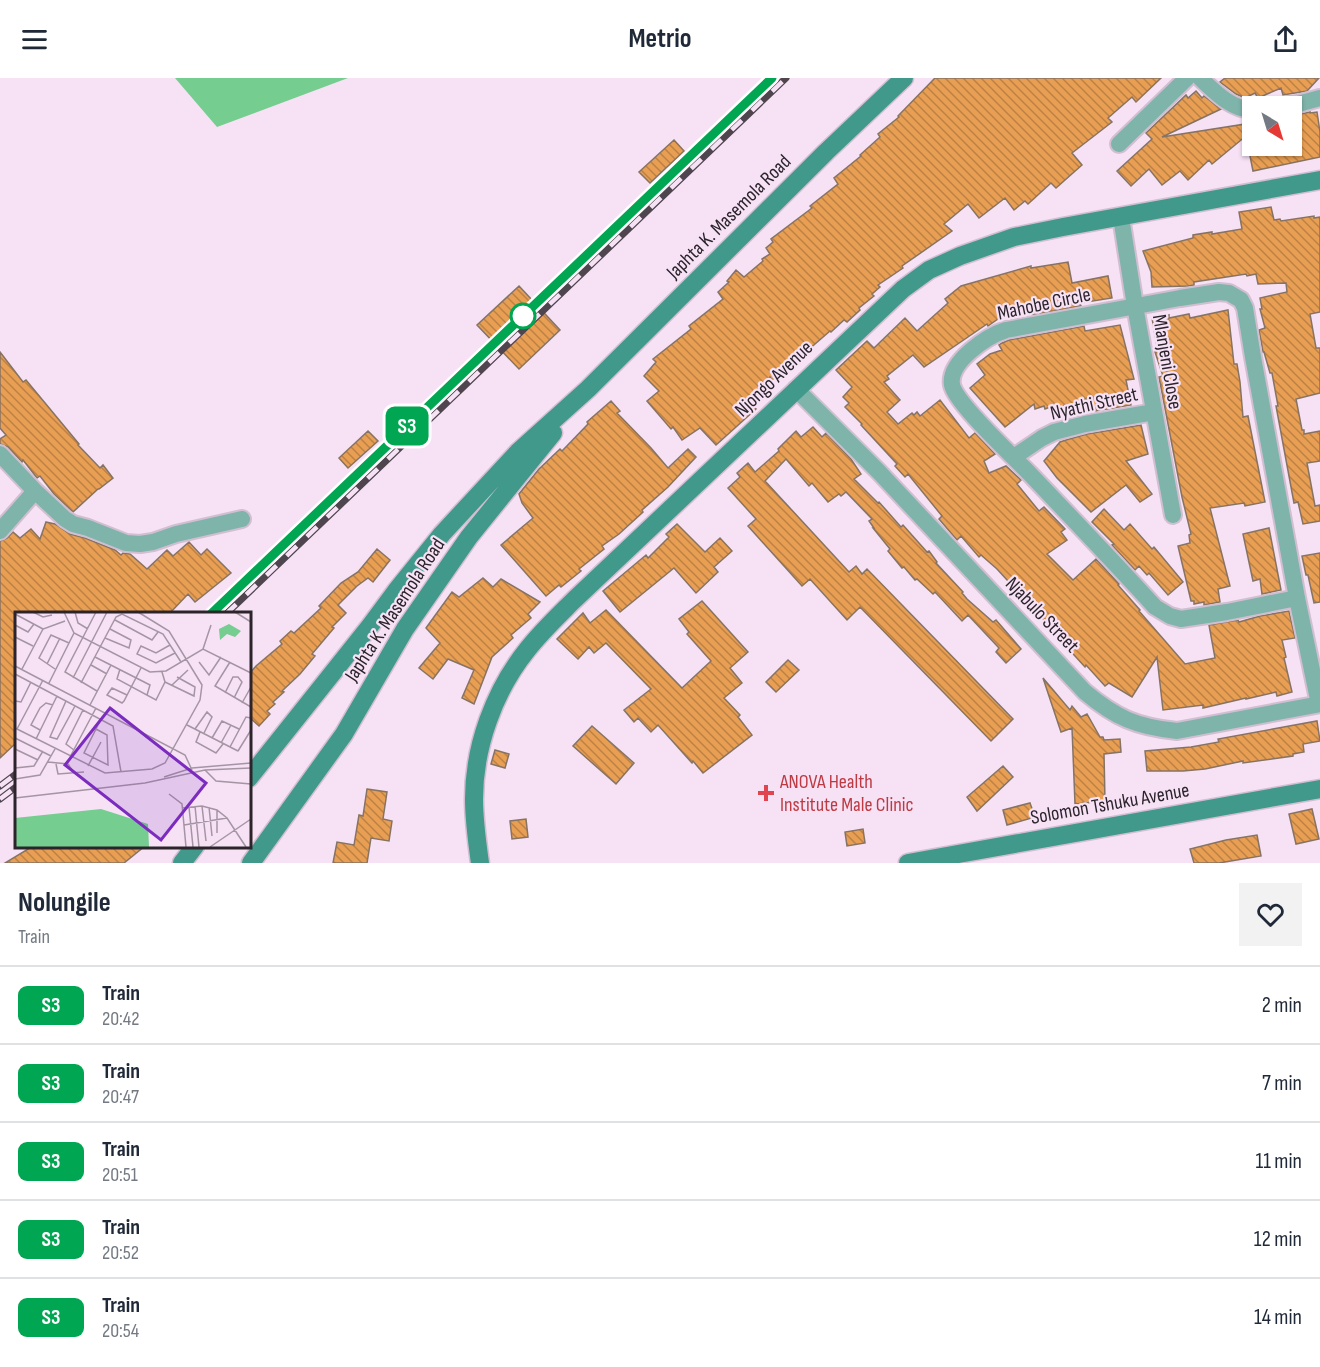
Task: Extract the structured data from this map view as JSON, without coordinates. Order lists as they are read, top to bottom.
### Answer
{
  "streets": {
    "street": [
      "Japhta K. Masemola Road",
      "Mahobe Circle",
      "Mlanjeni Close",
      "Njongo Avenue",
      "Nyathi Street",
      "Njabulo Street",
      "Solomon Tshuku Avenue"
    ]
  },
  "crossings": [
    ["Mahobe Circle", "Mlanjeni Close"],
    ["Mahobe Circle", "Nyathi Street"],
    ["Mahobe Circle", "Njabulo Street"],
    ["Mlanjeni Close", "Njongo Avenue"],
    ["Mlanjeni Close", "Nyathi Street"],
    ["Njongo Avenue", "Njabulo Street"]
  ],
  "places": {
    "health": ["ANOVA Health Institute Male Clinic"]
  },
  "north": "bottom right",
  "page": {
    "header": "Metrio",
    "on_map": "S3",
    "heading": ["Nolungile", "Train"],
    "list": [
      {
        "mark": "S3",
        "name": "Train",
        "note": "20:42",
        "value": "2 min"
      },
      {
        "mark": "S3",
        "name": "Train",
        "note": "20:47",
        "value": "7 min"
      },
      {
        "mark": "S3",
        "name": "Train",
        "note": "20:51",
        "value": "11 min"
      },
      {
        "mark": "S3",
        "name": "Train",
        "note": "20:52",
        "value": "12 min"
      },
      {
        "mark": "S3",
        "name": "Train",
        "note": "20:54",
        "value": "14 min"
      }
    ]
  }
}
